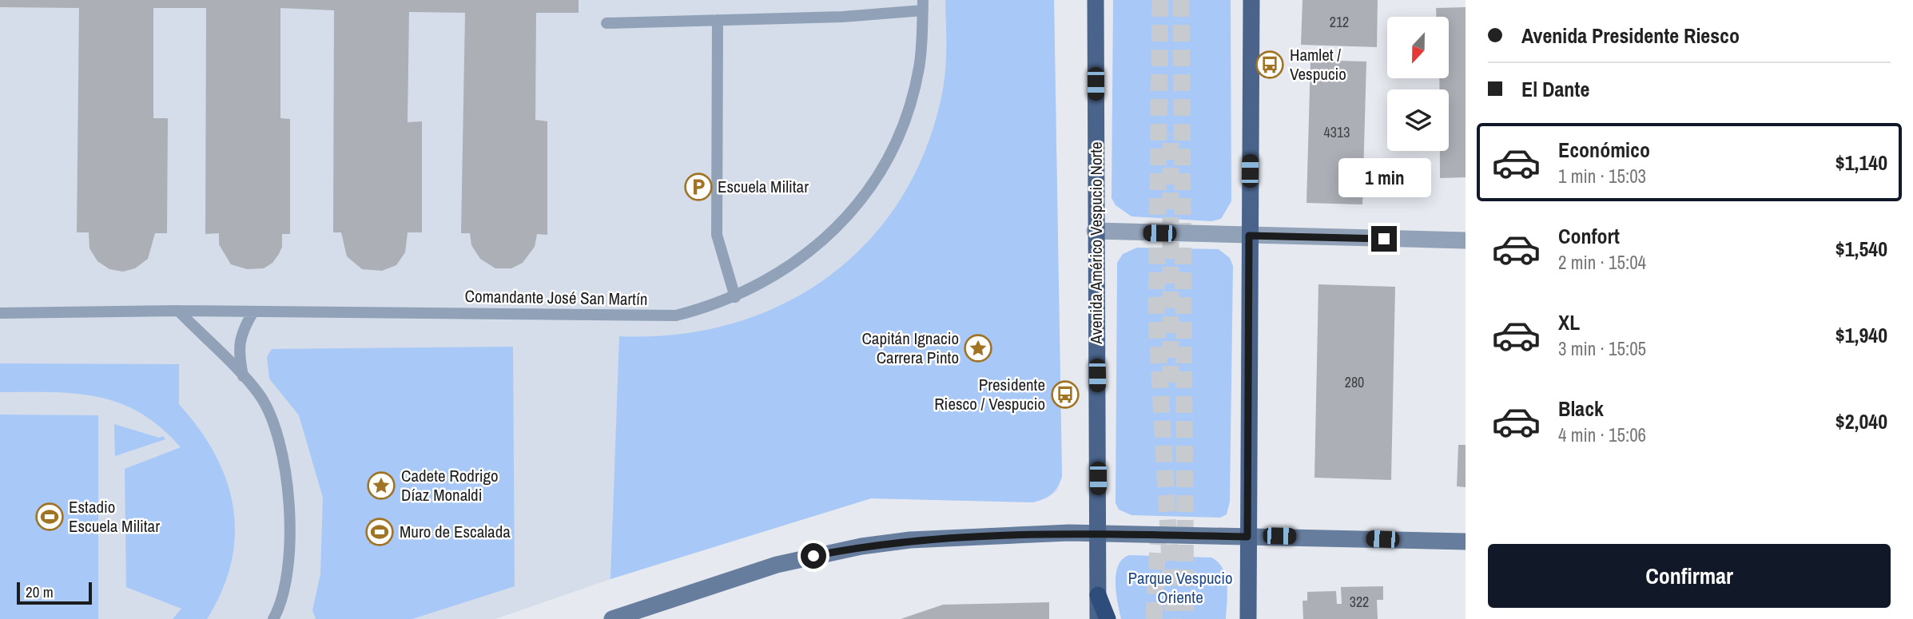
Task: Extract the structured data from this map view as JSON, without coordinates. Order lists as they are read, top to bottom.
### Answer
{
  "streets": {
    "main road": ["Avenida Américo Vespucio Norte"],
    "lane": ["Comandante José San Martín"]
  },
  "parks": ["Parque Vespucio Oriente"],
  "places": {
    "bus stop": ["Hamlet / Vespucio", "Presidente Riesco / Vespucio"],
    "parking": ["Escuela Militar"],
    "place": ["Capitán Ignacio Carrera Pinto", "Cadete Rodrigo Díaz Monaldi"],
    "sports": ["Estadio Escuela Militar", "Muro de Escalada"]
  },
  "house_numbers": [
    "212",
    "4313",
    "280",
    "322"
  ],
  "scale_bar": "20 m",
  "north": "bottom",
  "page": {
    "banner": ["Avenida Presidente Riesco", "El Dante"],
    "list": [
      {
        "name": "Económico",
        "note": "1 min · 15:03",
        "value": "$1,140"
      },
      {
        "name": "Confort",
        "note": "2 min · 15:04",
        "value": "$1,540"
      },
      {
        "name": "XL",
        "note": "3 min · 15:05",
        "value": "$1,940"
      },
      {
        "name": "Black",
        "note": "4 min · 15:06",
        "value": "$2,040"
      }
    ],
    "bubble": "1 min",
    "buttons": "Confirmar",
    "scale": "20 m"
  }
}
